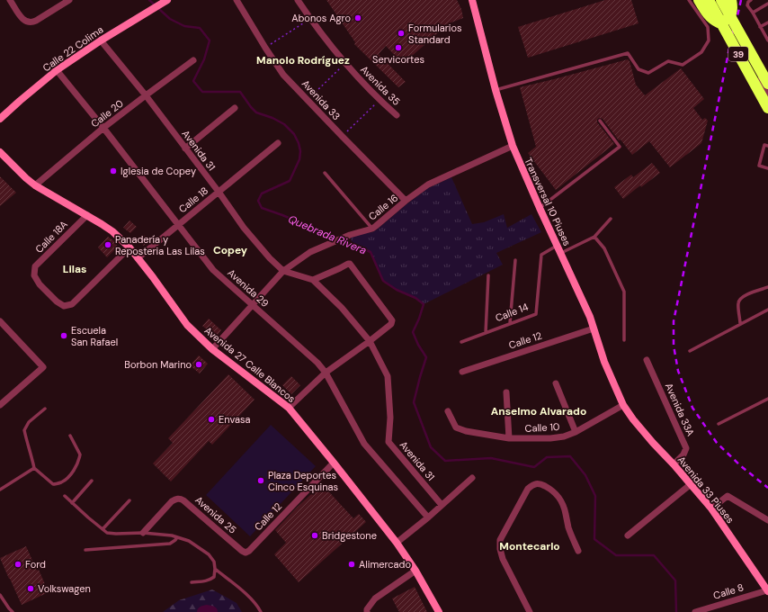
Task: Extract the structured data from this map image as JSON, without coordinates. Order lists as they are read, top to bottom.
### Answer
{
  "streets": {
    "highway": ["39"],
    "main road": [
      "Calle 22 Colima",
      "Transversal 10 Piuses",
      "Avenida 27 Calle Blancos",
      "Avenida 33 Piuses"
    ],
    "street": [
      "Avenida 35",
      "Avenida 33",
      "Calle 20",
      "Avenida 31",
      "Calle 18",
      "Calle 16",
      "Calle 18A",
      "Avenida 29",
      "Calle 12",
      "Avenida 33A",
      "Calle 10",
      "Avenida 25",
      "Calle 8"
    ],
    "lane": ["Calle 14"]
  },
  "crossings": [
    ["Calle 22 Colima", "Avenida 31"],
    ["Calle 22 Colima", "Avenida 29"],
    ["Avenida 33", "Calle 16"],
    ["Calle 20", "Avenida 31"],
    ["Calle 20", "Avenida 29"],
    ["Calle 20", "Avenida 27 Calle Blancos"],
    ["Avenida 31", "Calle 18"],
    ["Avenida 31", "Calle 16"],
    ["Calle 18", "Avenida 29"],
    ["Calle 18", "Avenida 27 Calle Blancos"],
    ["Transversal 10 Piuses", "Calle 16"],
    ["Transversal 10 Piuses", "Calle 14"],
    ["Transversal 10 Piuses", "Calle 12"],
    ["Transversal 10 Piuses", "Calle 10"],
    ["Transversal 10 Piuses", "Avenida 33 Piuses"],
    ["Calle 16", "Avenida 29"],
    ["Calle 16", "Avenida 27 Calle Blancos"],
    ["Calle 18A", "Avenida 27 Calle Blancos"],
    ["Calle 12", "Avenida 27 Calle Blancos"],
    ["Calle 12", "Avenida 25"],
    ["Avenida 33A", "Avenida 33 Piuses"],
    ["Calle 10", "Avenida 33 Piuses"],
    ["Avenida 33 Piuses", "Calle 8"]
  ],
  "districts": [
    "Manolo Rodríguez",
    "Copey",
    "Lilas",
    "Anselmo Alvarado",
    "Montecarlo"
  ],
  "water": ["Quebrada Rivera"],
  "places": [
    "Abonos Agro",
    "Formularios Standard",
    "Servicortes",
    "Iglesia de Copey",
    "Panadería y Reposteria Las Lilas",
    "Escuela San Rafael",
    "Borbon Marino",
    "Envasa",
    "Plaza Deportes Cinco Esquinas",
    "Bridgestone",
    "Ford",
    "Alimercado",
    "Volkswagen"
  ]
}
